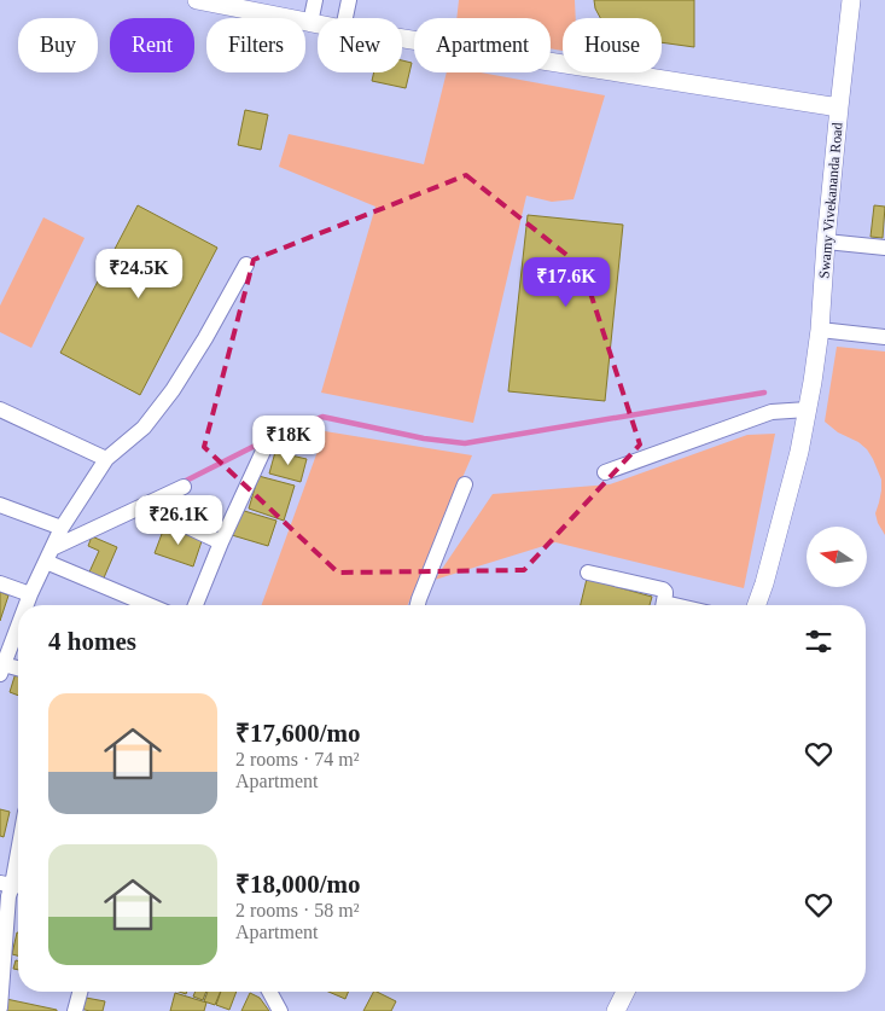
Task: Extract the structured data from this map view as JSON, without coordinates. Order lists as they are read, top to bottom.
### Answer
{
  "streets": {
    "street": ["Swamy Vivekananda Road"]
  },
  "north": "left",
  "page": {
    "chip": [
      "Buy",
      "Rent",
      "Filters",
      "New",
      "Apartment",
      "House"
    ],
    "price": [
      "₹24.5K",
      "₹17.6K",
      "₹18K",
      "₹26.1K"
    ],
    "heading": "4 homes",
    "list": [
      {
        "name": "₹17,600/mo",
        "note": "2 rooms · 74 m² · Apartment"
      },
      {
        "name": "₹18,000/mo",
        "note": "2 rooms · 58 m² · Apartment"
      }
    ]
  }
}
